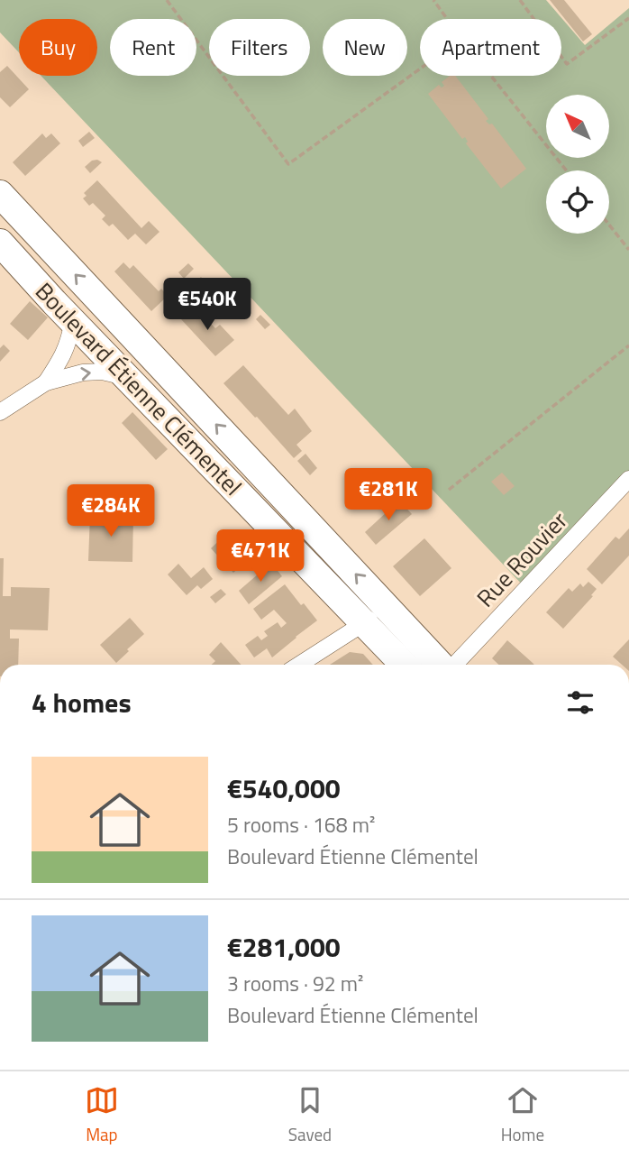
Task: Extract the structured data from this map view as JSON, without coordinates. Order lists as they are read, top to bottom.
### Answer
{
  "streets": {
    "main road": ["Boulevard Étienne Clémentel"],
    "street": ["Rue Rouvier"]
  },
  "north": "top left",
  "page": {
    "chip": [
      "Buy",
      "Rent",
      "Filters",
      "New",
      "Apartment"
    ],
    "price": [
      "€540K",
      "€281K",
      "€284K",
      "€471K"
    ],
    "heading": "4 homes",
    "list": [
      {
        "name": "€540,000",
        "note": "5 rooms · 168 m² · Boulevard Étienne Clémentel"
      },
      {
        "name": "€281,000",
        "note": "3 rooms · 92 m² · Boulevard Étienne Clémentel"
      }
    ],
    "tabs": ["Map", "Saved", "Home"]
  }
}
